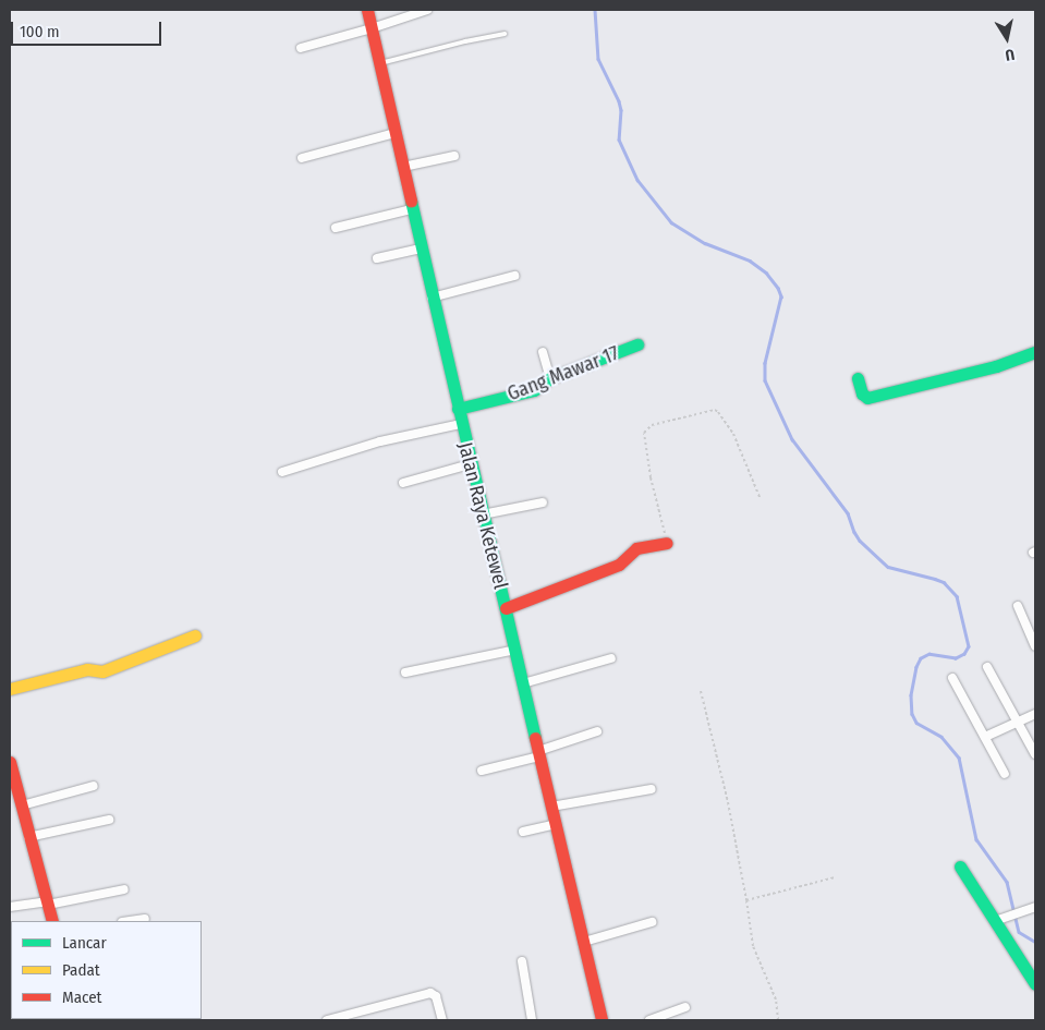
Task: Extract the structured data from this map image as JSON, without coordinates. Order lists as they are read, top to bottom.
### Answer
{
  "streets": {
    "street": ["Gang Mawar 17", "Jalan Raya Ketewel"]
  },
  "crossings": [
    ["Gang Mawar 17", "Jalan Raya Ketewel"]
  ],
  "legend": ["Lancar", "Padat", "Macet"],
  "scale_bar": "100 m",
  "north": "bottom"
}
